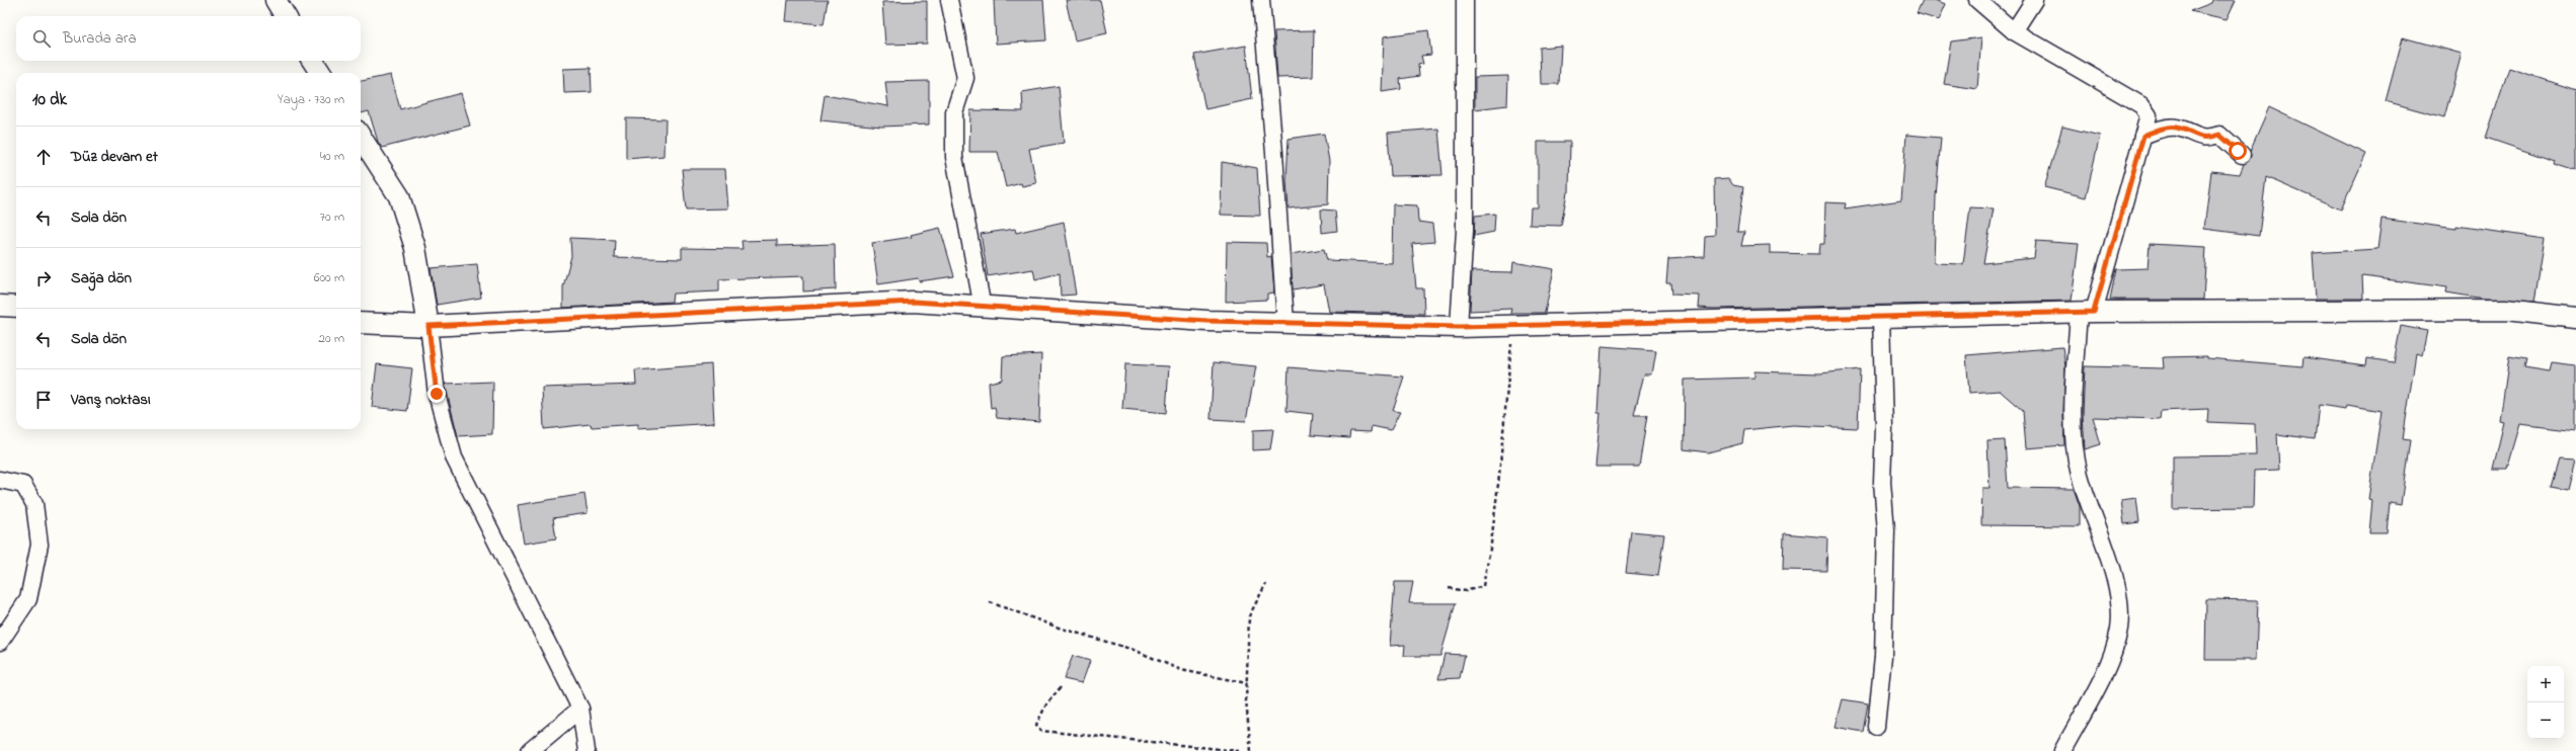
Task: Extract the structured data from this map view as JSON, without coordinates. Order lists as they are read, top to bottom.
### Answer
{
  "page": {
    "search": "Burada ara",
    "heading": ["10 dk", "Yaya · 730 m"],
    "list": [
      ["Düz devam et", "40 m"],
      ["Sola dön", "70 m"],
      ["Sağa dön", "600 m"],
      ["Sola dön", "20 m"],
      "Varış noktası"
    ],
    "map_buttons": ["+", "−"]
  }
}
